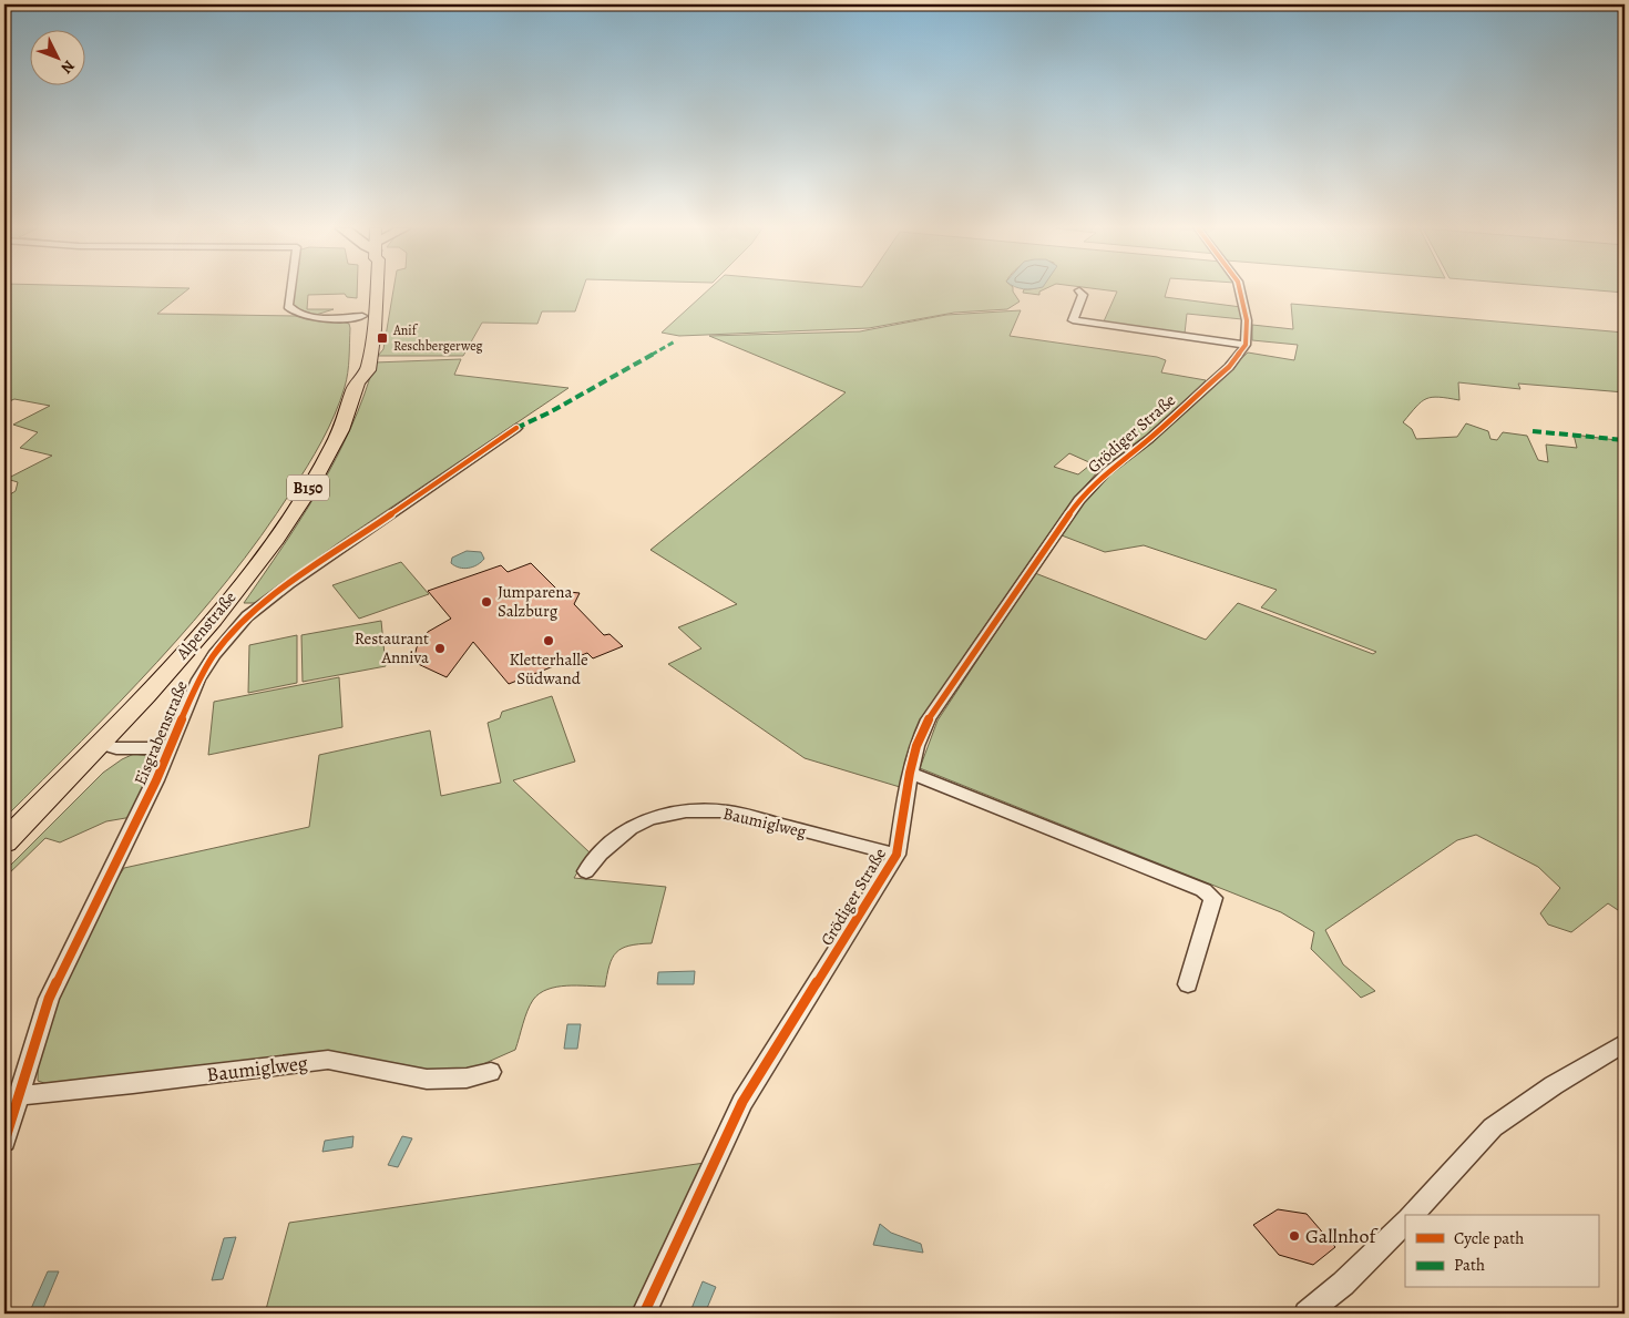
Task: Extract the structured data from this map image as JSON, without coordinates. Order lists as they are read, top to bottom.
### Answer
{
  "streets": {
    "main road": ["B150", "Alpenstraße"],
    "street": ["Grödiger Straße", "Eisgrabenstraße", "Baumiglweg"]
  },
  "crossings": [
    ["Grödiger Straße", "Baumiglweg"],
    ["Alpenstraße", "Eisgrabenstraße"],
    ["Eisgrabenstraße", "Baumiglweg"]
  ],
  "places": {
    "transit": ["Anif Reschbergerweg"],
    "other": [
      "Jumparena Salzburg",
      "Kletterhalle Südwand",
      "Restaurant Anniva",
      "Gallnhof"
    ]
  },
  "legend": ["Cycle path", "Path"],
  "north": "bottom right"
}
